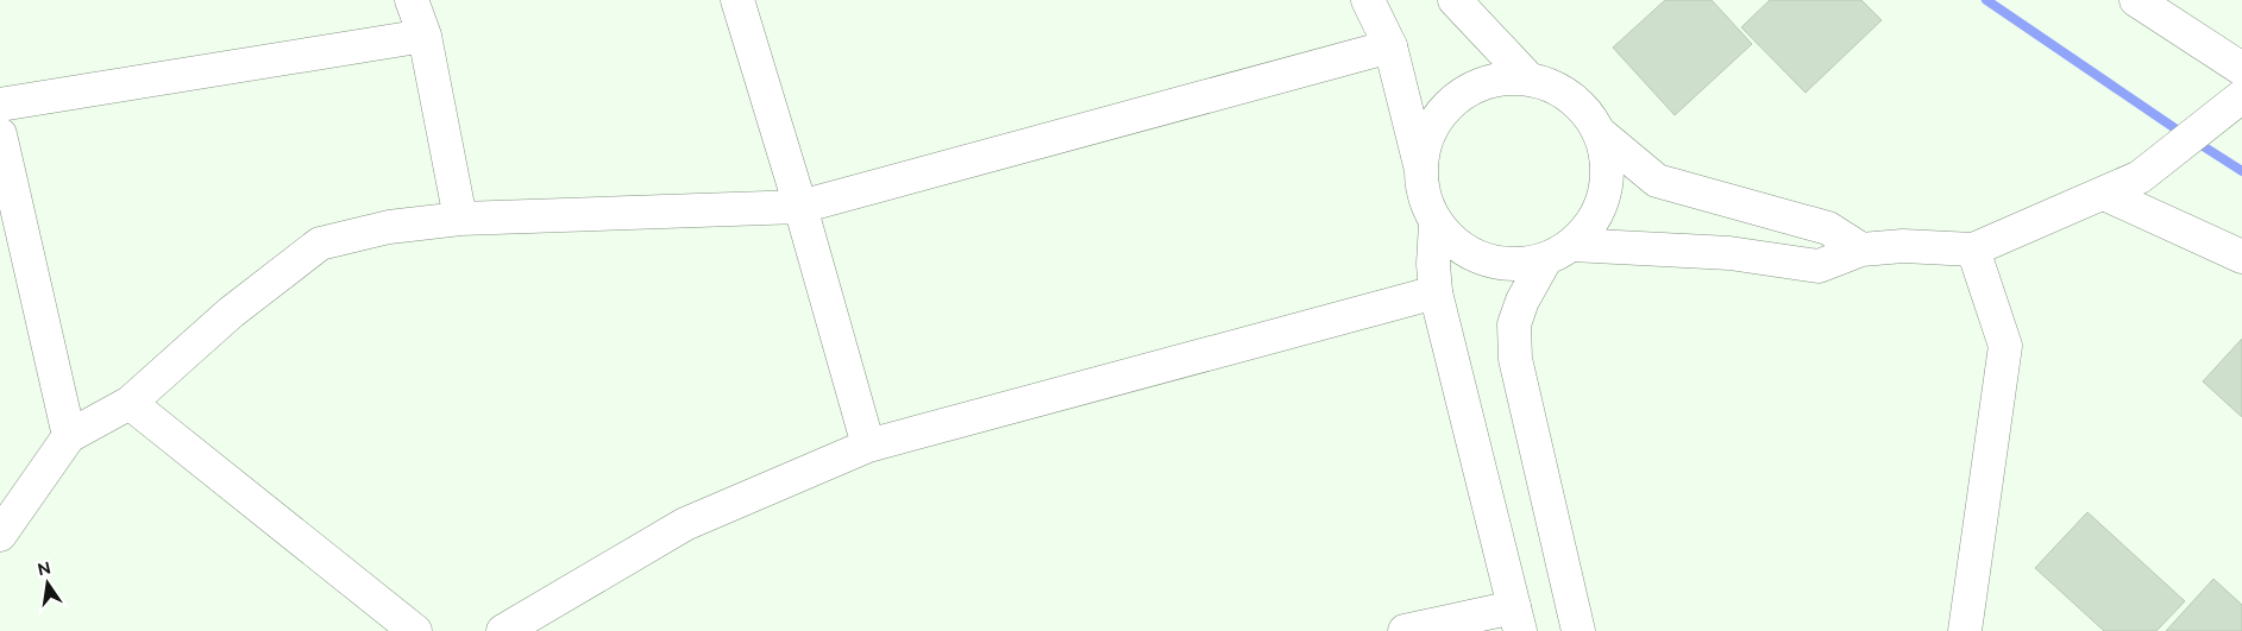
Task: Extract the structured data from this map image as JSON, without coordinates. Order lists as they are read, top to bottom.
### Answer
{
  "north": "top"
}
